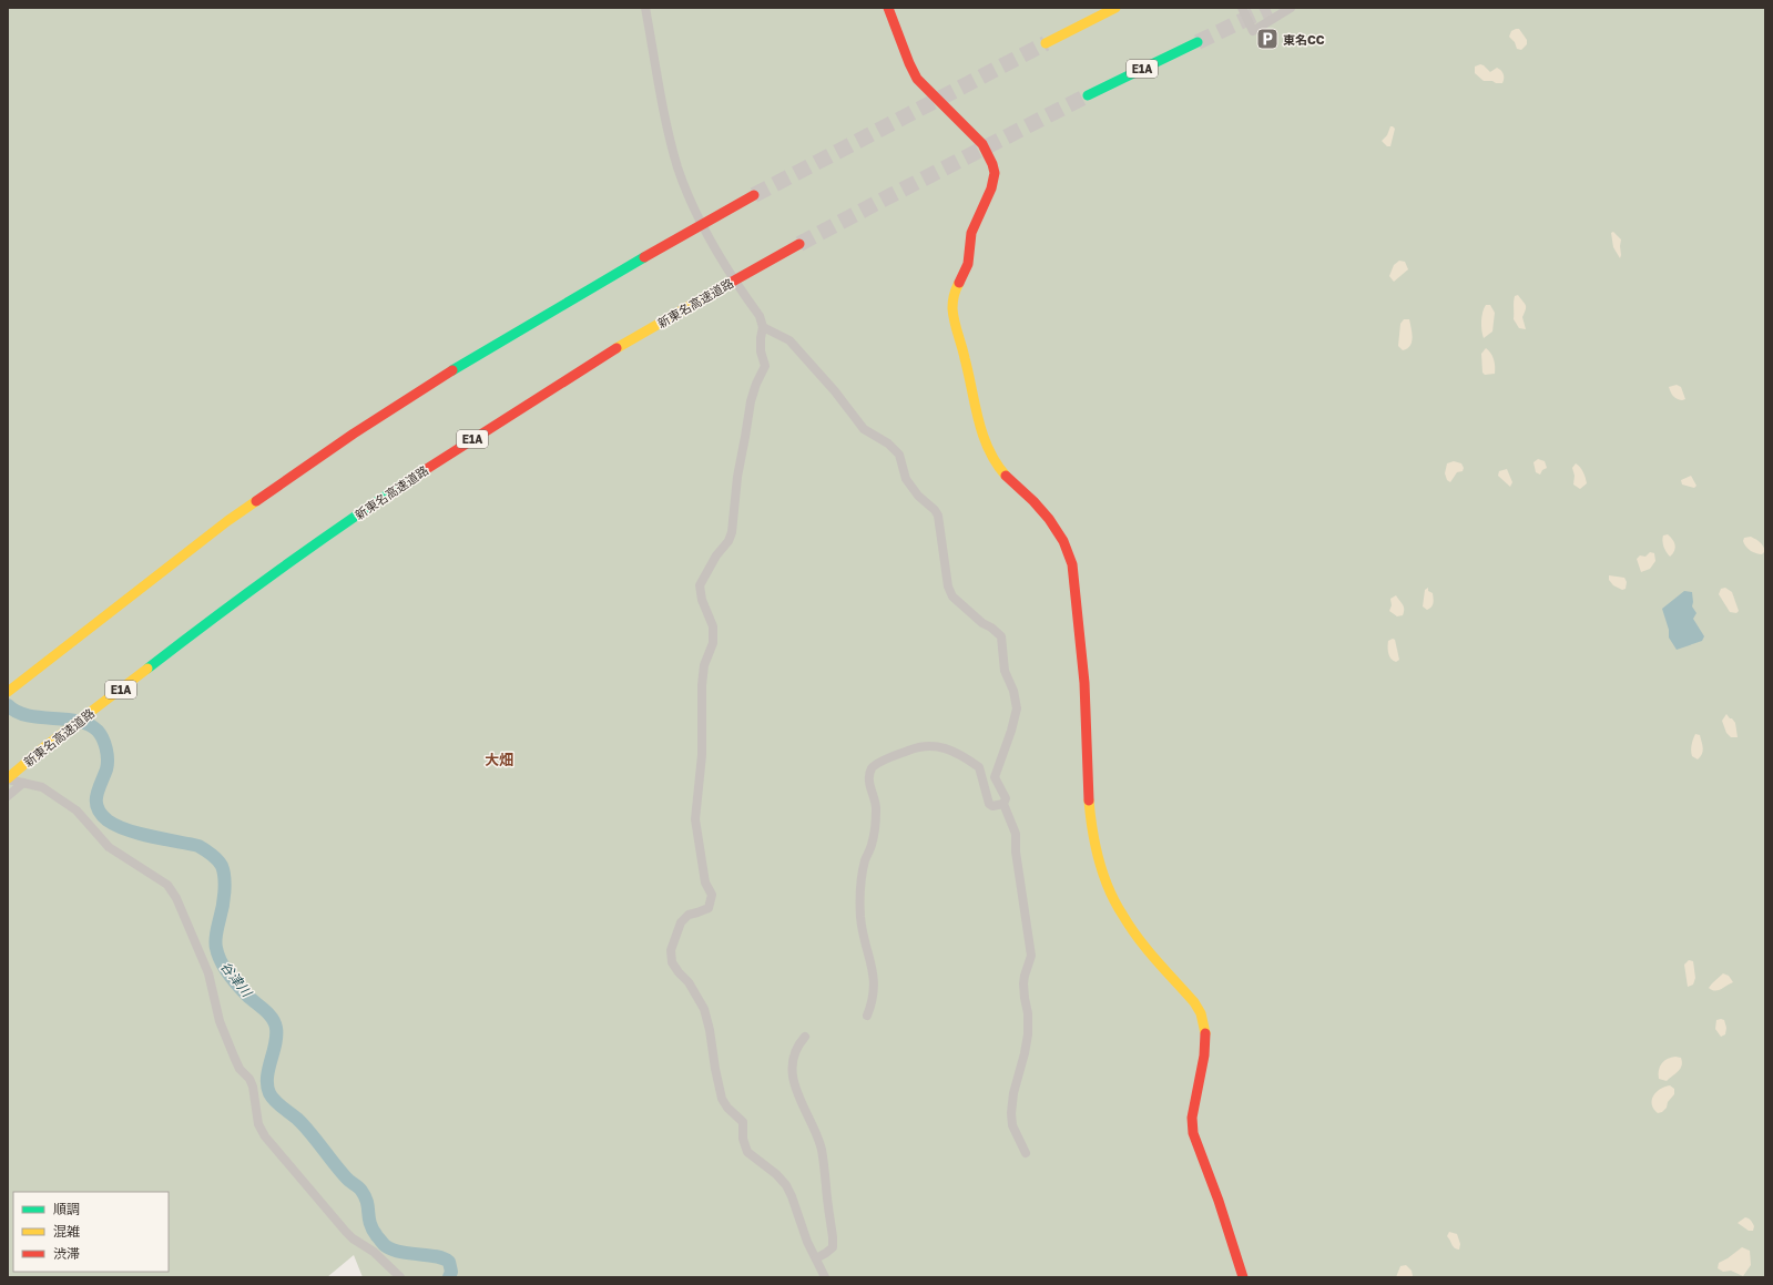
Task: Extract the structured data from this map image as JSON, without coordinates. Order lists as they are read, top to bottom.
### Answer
{
  "streets": {
    "main road": ["E1A", "新東名高速道路"]
  },
  "districts": ["大畑"],
  "water": ["谷津川"],
  "places": {
    "parking": ["東名CC"]
  },
  "legend": ["順調", "混雑", "渋滞"]
}
